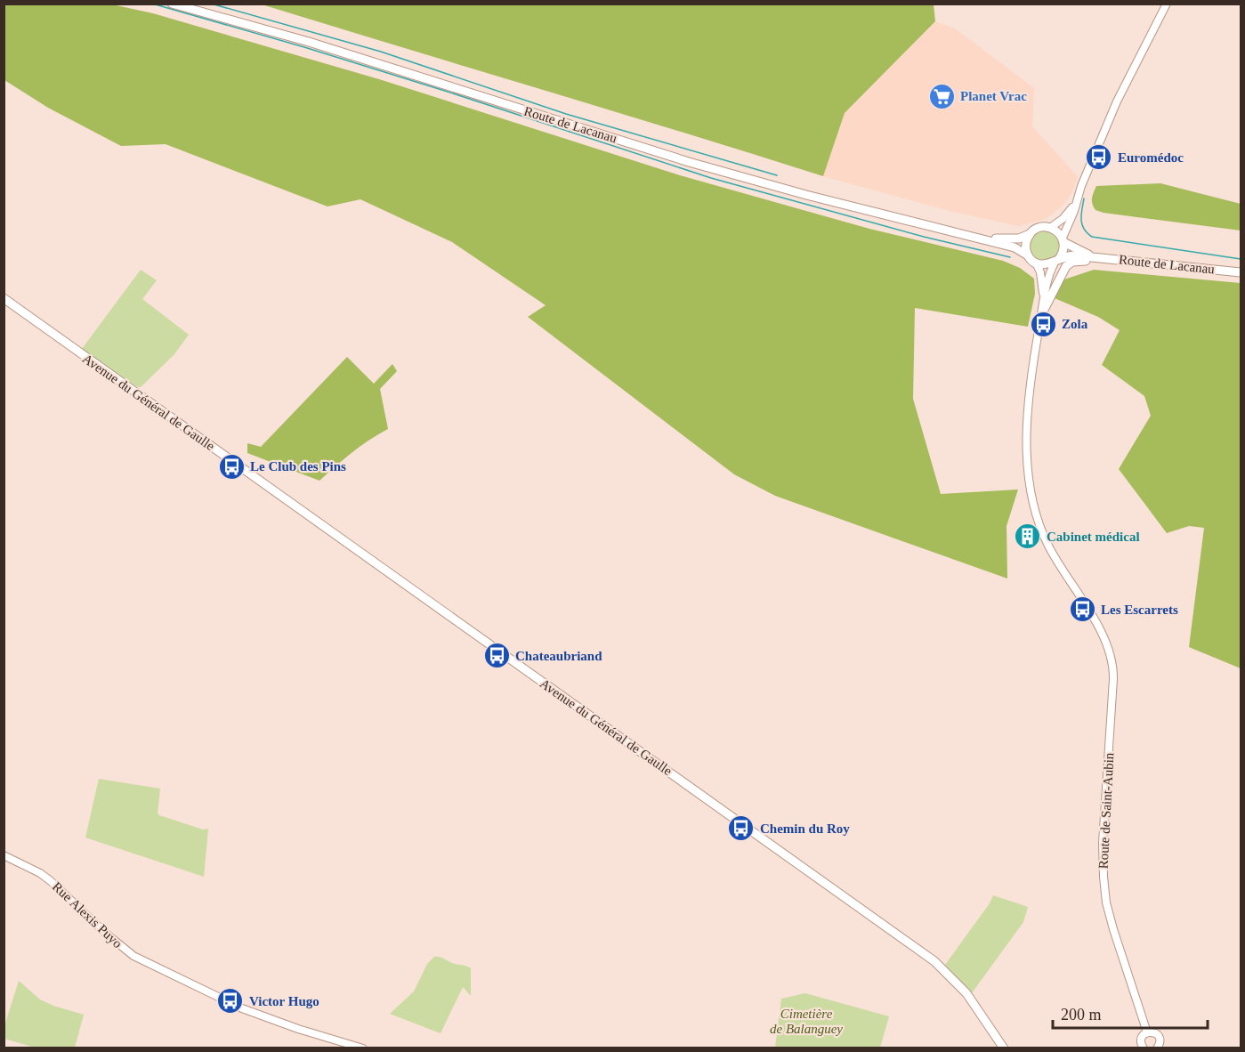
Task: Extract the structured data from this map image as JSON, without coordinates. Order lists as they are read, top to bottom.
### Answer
{
  "streets": {
    "main road": ["Route de Lacanau", "Avenue du Général de Gaulle"],
    "street": ["Route de Saint-Aubin", "Rue Alexis Puyo"]
  },
  "crossings": [
    ["Route de Lacanau", "Route de Saint-Aubin"]
  ],
  "parks": ["Cimetière de Balanguey"],
  "places": {
    "supermarket": ["Planet Vrac"],
    "bus stop": [
      "Euromédoc",
      "Zola",
      "Le Club des Pins",
      "Les Escarrets",
      "Chateaubriand",
      "Chemin du Roy",
      "Victor Hugo"
    ],
    "building": ["Cabinet médical"]
  },
  "scale_bar": "200 m"
}
